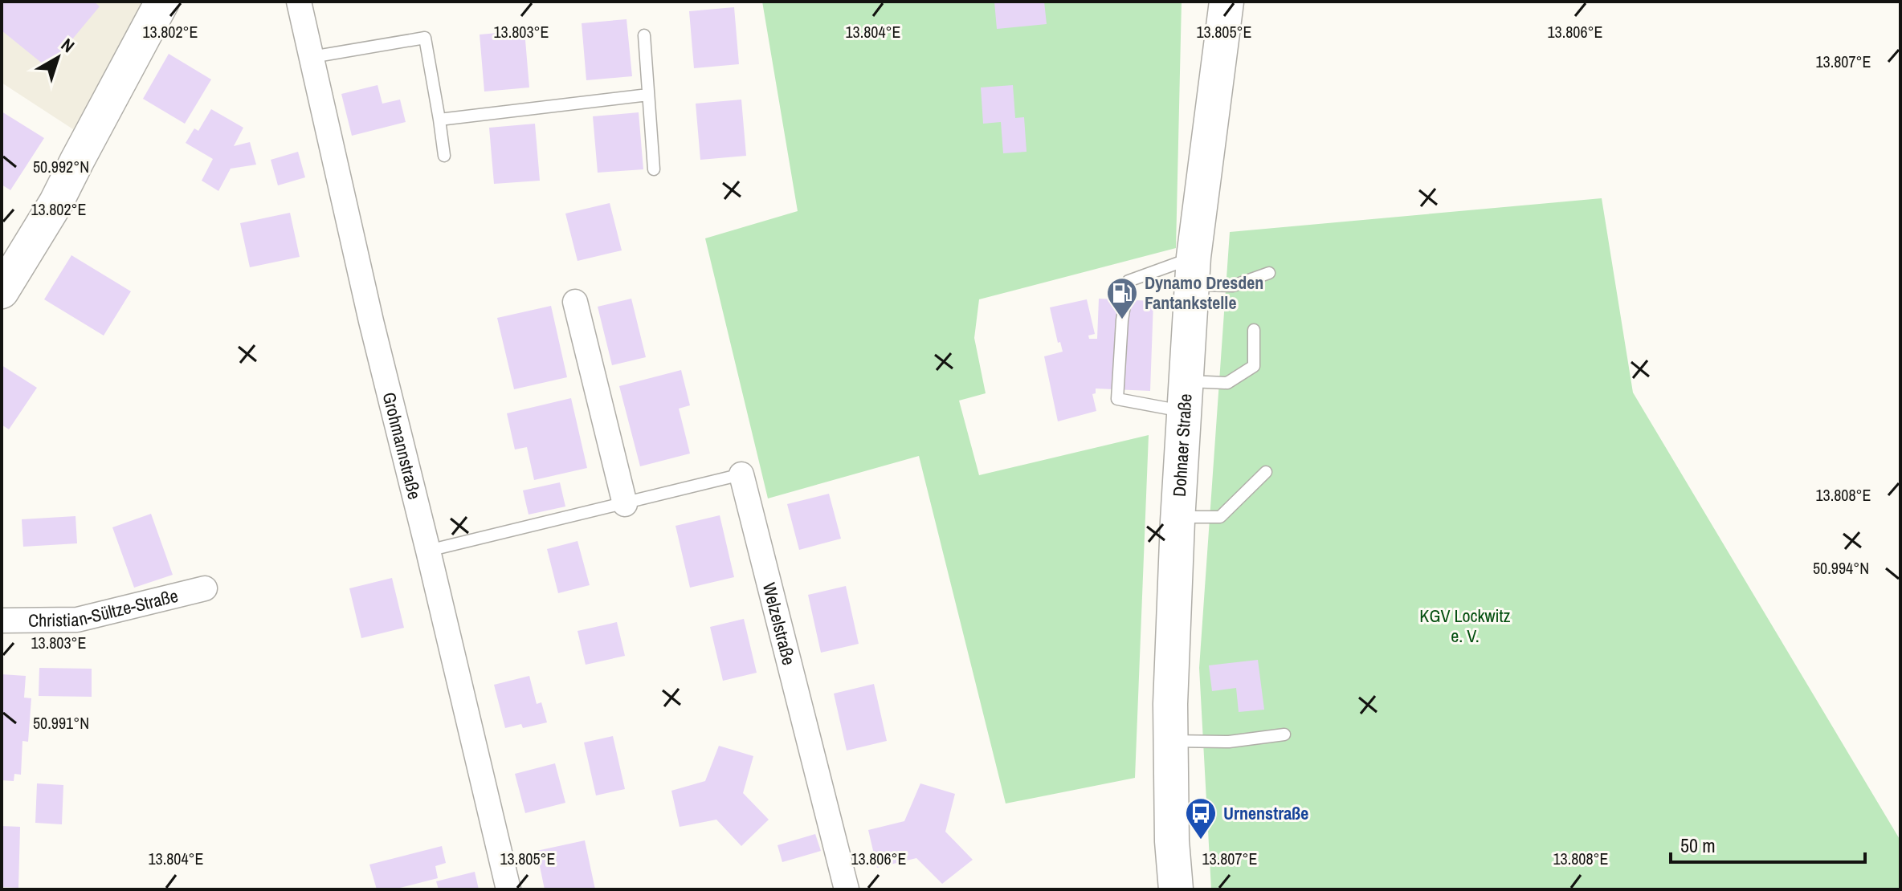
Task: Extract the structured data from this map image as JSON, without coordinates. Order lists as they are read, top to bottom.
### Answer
{
  "streets": {
    "main road": ["Dohnaer Straße"],
    "street": ["Grohmannstraße", "Christian-Sültze-Straße", "Welzelstraße"]
  },
  "crossings": [
    ["Grohmannstraße", "Welzelstraße"]
  ],
  "parks": ["KGV Lockwitz e. V."],
  "places": {
    "fuel station": ["Dynamo Dresden Fantankstelle"],
    "bus stop": ["Urnenstraße"]
  },
  "scale_bar": "50 m",
  "north": "top right",
  "coordinates": [
    "13.802°E",
    "13.803°E",
    "13.805°E",
    "13.804°E",
    "13.806°E",
    "13.807°E",
    "50.992°N",
    "13.808°E",
    "50.994°N",
    "50.991°N"
  ]
}
